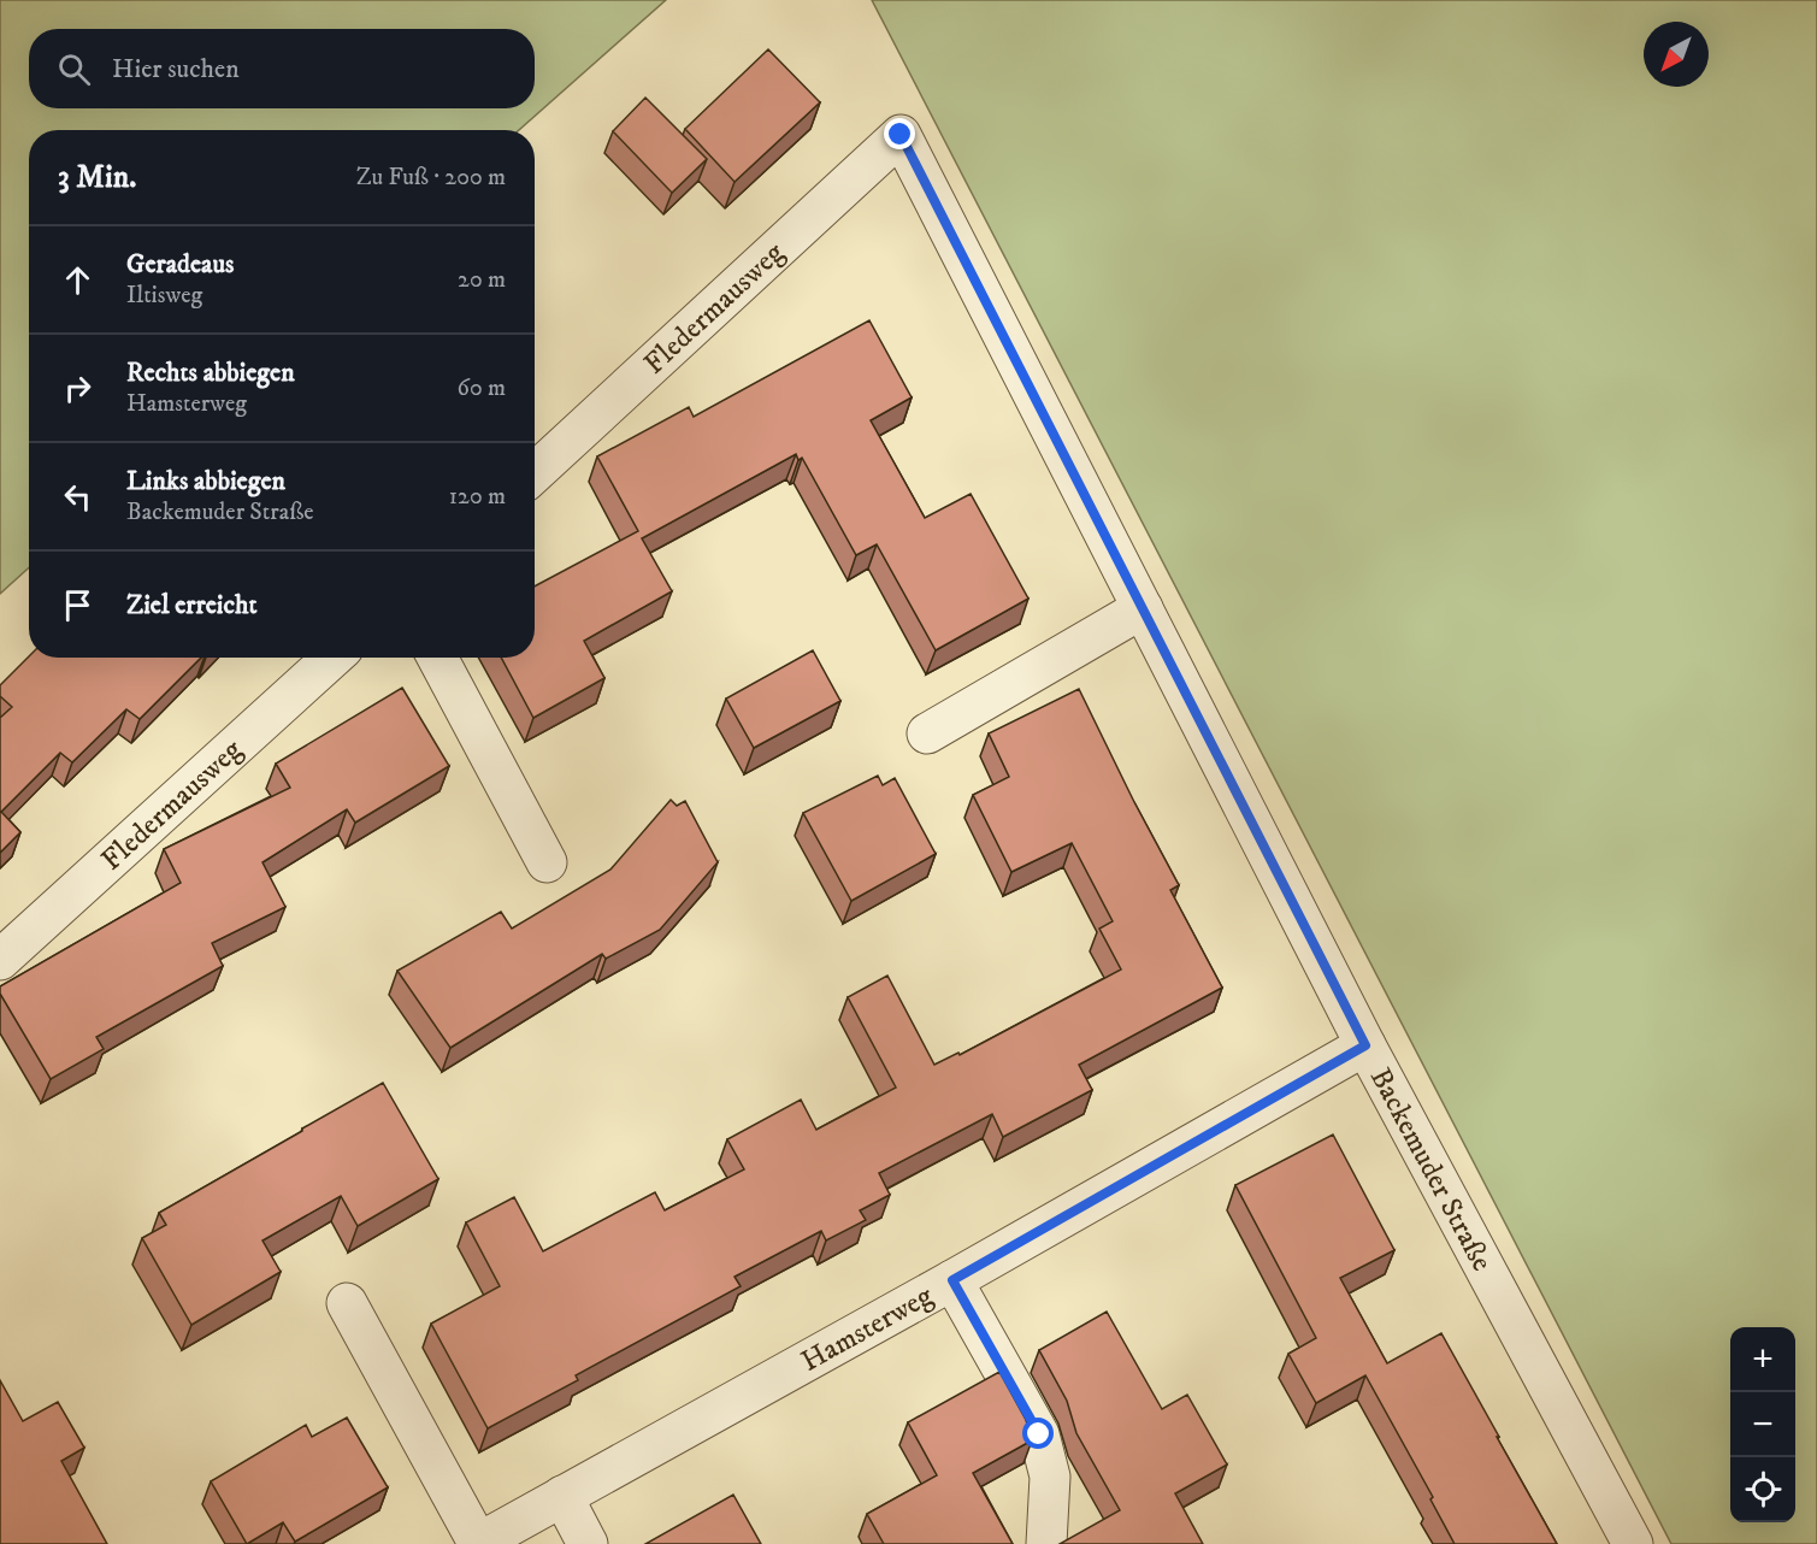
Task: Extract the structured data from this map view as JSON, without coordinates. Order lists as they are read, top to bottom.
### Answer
{
  "streets": {
    "street": ["Fledermausweg", "Backemuder Straße", "Hamsterweg"]
  },
  "crossings": [
    ["Fledermausweg", "Backemuder Straße"],
    ["Backemuder Straße", "Hamsterweg"]
  ],
  "north": "bottom left",
  "page": {
    "search": "Hier suchen",
    "heading": ["3 Min.", "Zu Fuß · 200 m"],
    "list": [
      ["Geradeaus", "Iltisweg", "20 m"],
      ["Rechts abbiegen", "Hamsterweg", "60 m"],
      ["Links abbiegen", "Backemuder Straße", "120 m"],
      "Ziel erreicht"
    ],
    "map_buttons": ["+", "−"]
  }
}
